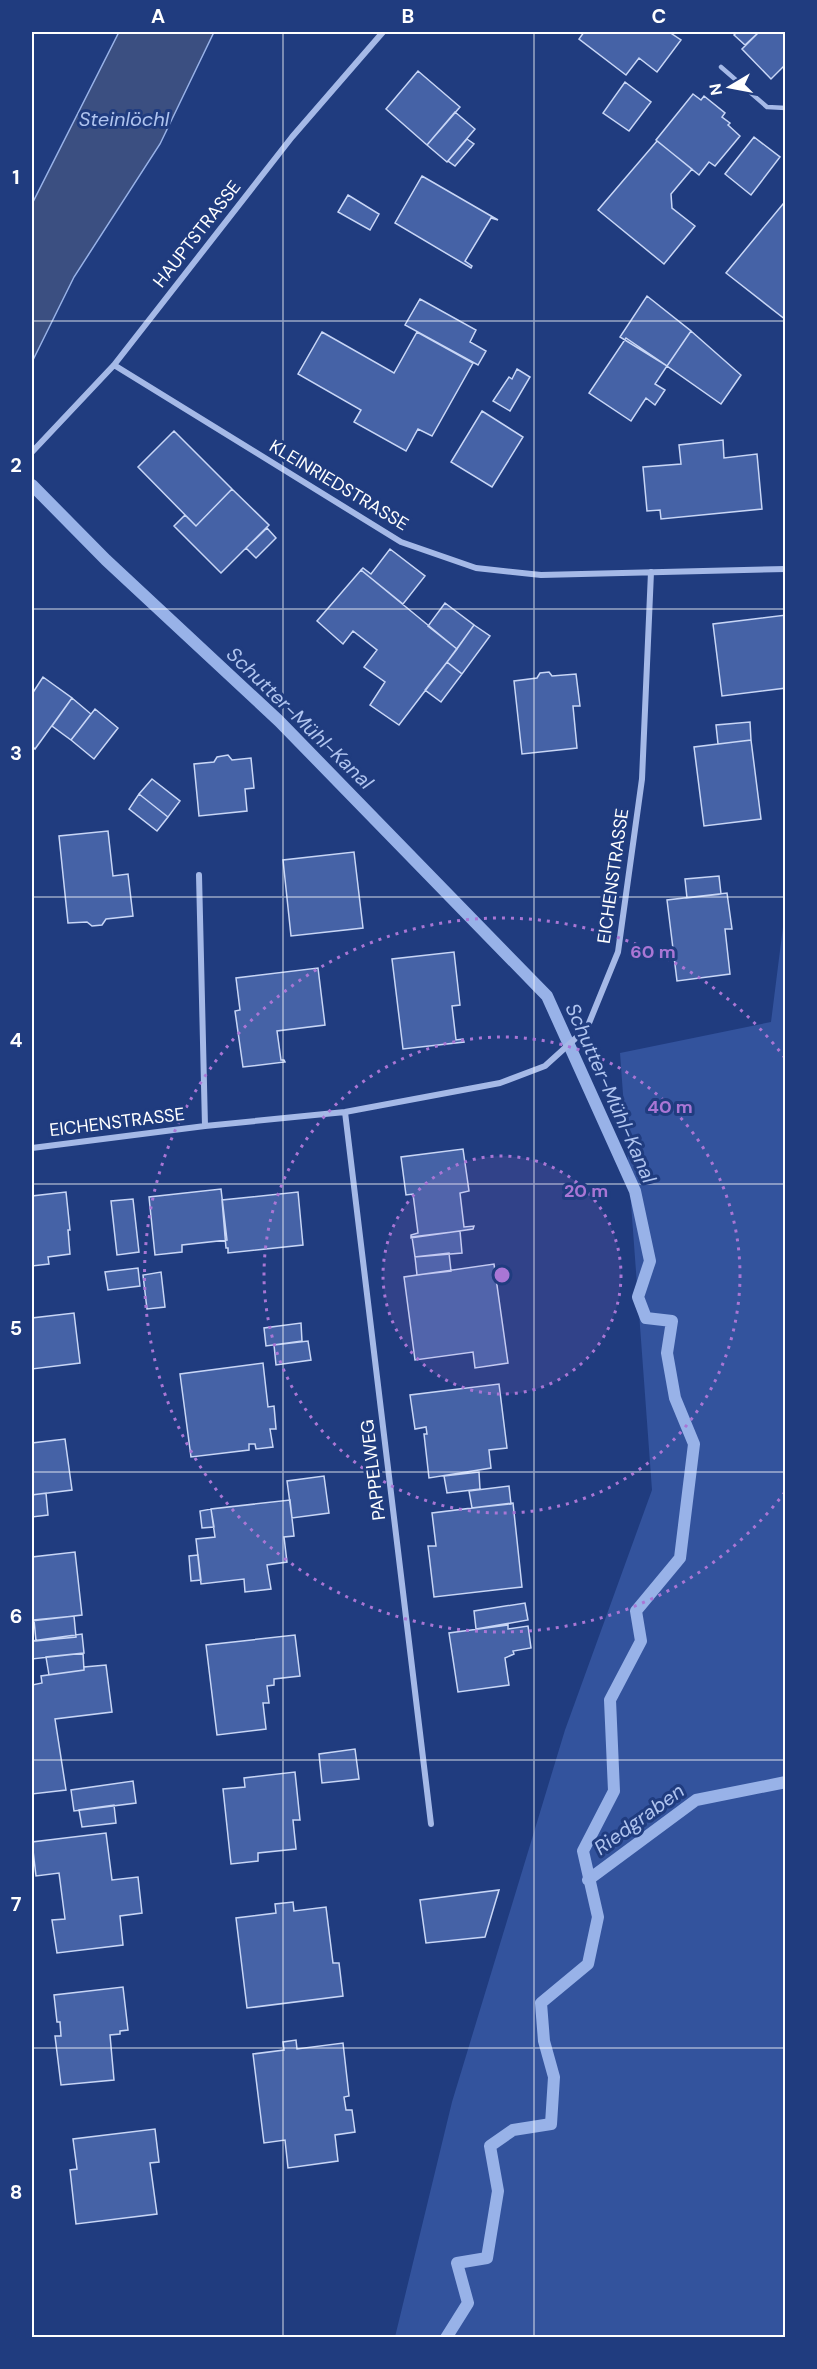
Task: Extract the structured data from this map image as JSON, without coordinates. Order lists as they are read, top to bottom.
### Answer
{
  "streets": {
    "street": [
      "HAUPTSTRASSE",
      "KLEINRIEDSTRASSE",
      "EICHENSTRASSE",
      "PAPPELWEG"
    ]
  },
  "crossings": [
    ["HAUPTSTRASSE", "KLEINRIEDSTRASSE"],
    ["KLEINRIEDSTRASSE", "EICHENSTRASSE"],
    ["EICHENSTRASSE", "PAPPELWEG"]
  ],
  "water": ["Steinlöchl", "Schutter-Mühl-Kanal", "Riedgraben"],
  "north": "left",
  "grid": {
    "columns": ["A", "B", "C"],
    "rows": [
      "1",
      "2",
      "3",
      "4",
      "5",
      "6",
      "7",
      "8"
    ]
  },
  "rings": ["60 m", "40 m", "20 m"]
}
